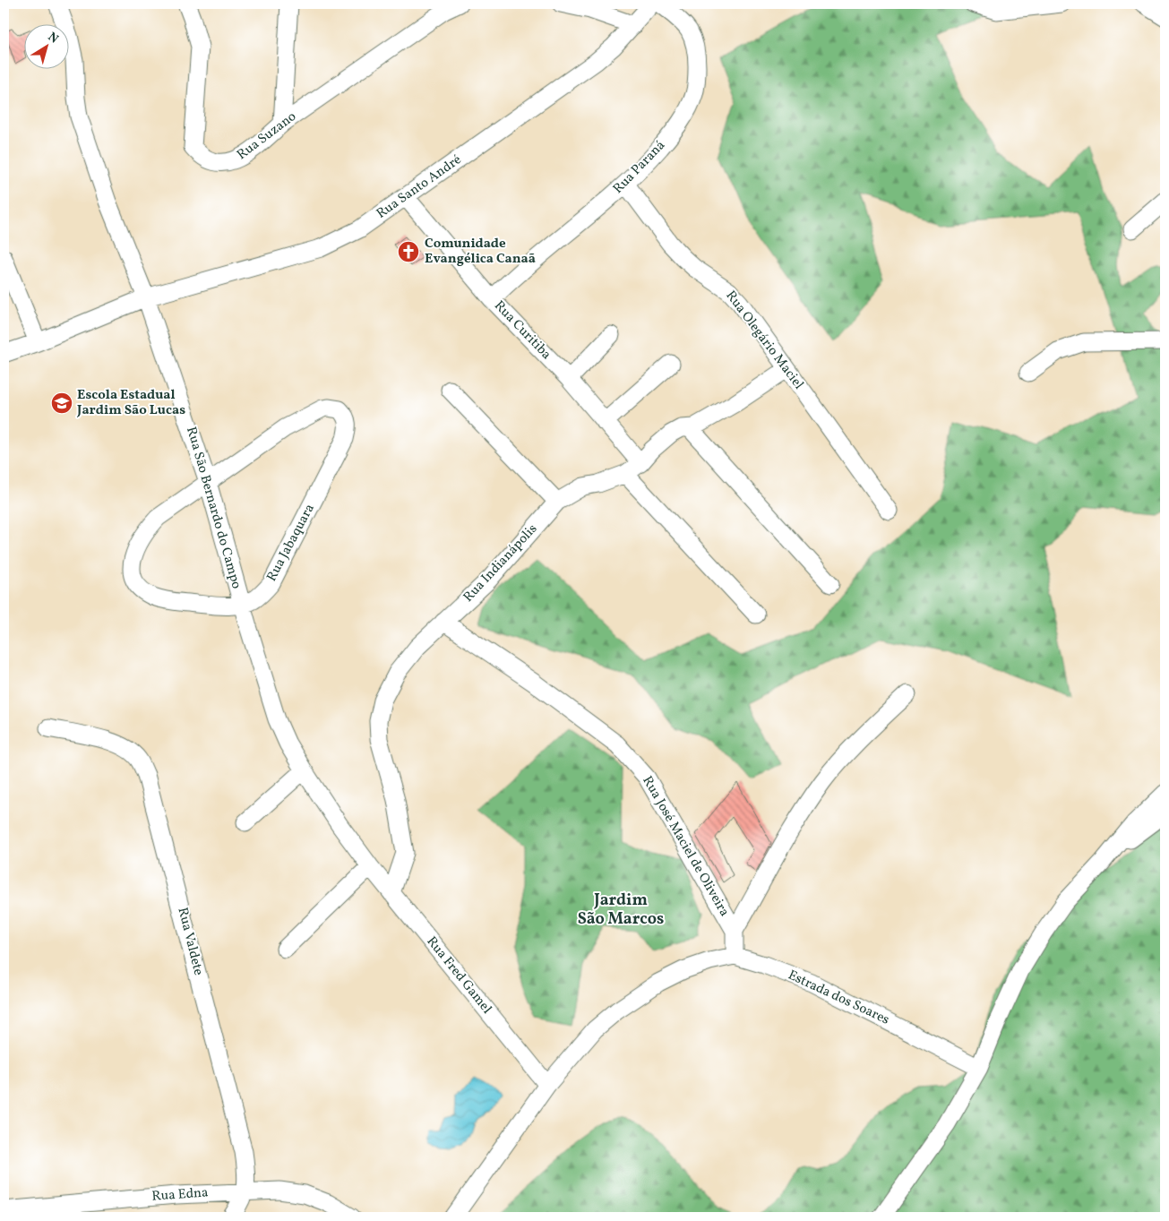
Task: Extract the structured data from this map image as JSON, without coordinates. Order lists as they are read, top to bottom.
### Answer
{
  "streets": {
    "street": [
      "Rua Suzano",
      "Rua Paraná",
      "Rua Santo André",
      "Rua Curitiba",
      "Rua Olegário Maciel",
      "Rua São Bernardo do Campo",
      "Rua Jabaquara",
      "Rua Indianápolis",
      "Rua José Maciel de Oliveira",
      "Rua Valdete",
      "Rua Fred Gamel",
      "Estrada dos Soares",
      "Rua Edna"
    ]
  },
  "crossings": [
    ["Rua Paraná", "Rua Curitiba"],
    ["Rua Paraná", "Rua Olegário Maciel"],
    ["Rua Santo André", "Rua Curitiba"],
    ["Rua Santo André", "Rua São Bernardo do Campo"],
    ["Rua Curitiba", "Rua Indianápolis"],
    ["Rua Olegário Maciel", "Rua Indianápolis"],
    ["Rua São Bernardo do Campo", "Rua Jabaquara"],
    ["Rua São Bernardo do Campo", "Rua Fred Gamel"],
    ["Rua Indianápolis", "Rua José Maciel de Oliveira"],
    ["Rua Indianápolis", "Rua Fred Gamel"],
    ["Rua José Maciel de Oliveira", "Estrada dos Soares"],
    ["Rua Valdete", "Rua Edna"],
    ["Rua Fred Gamel", "Estrada dos Soares"]
  ],
  "districts": ["Jardim São Marcos"],
  "places": {
    "church": ["Comunidade Evangélica Canaã"],
    "school or university": ["Escola Estadual Jardim São Lucas"]
  },
  "north": "top right"
}
